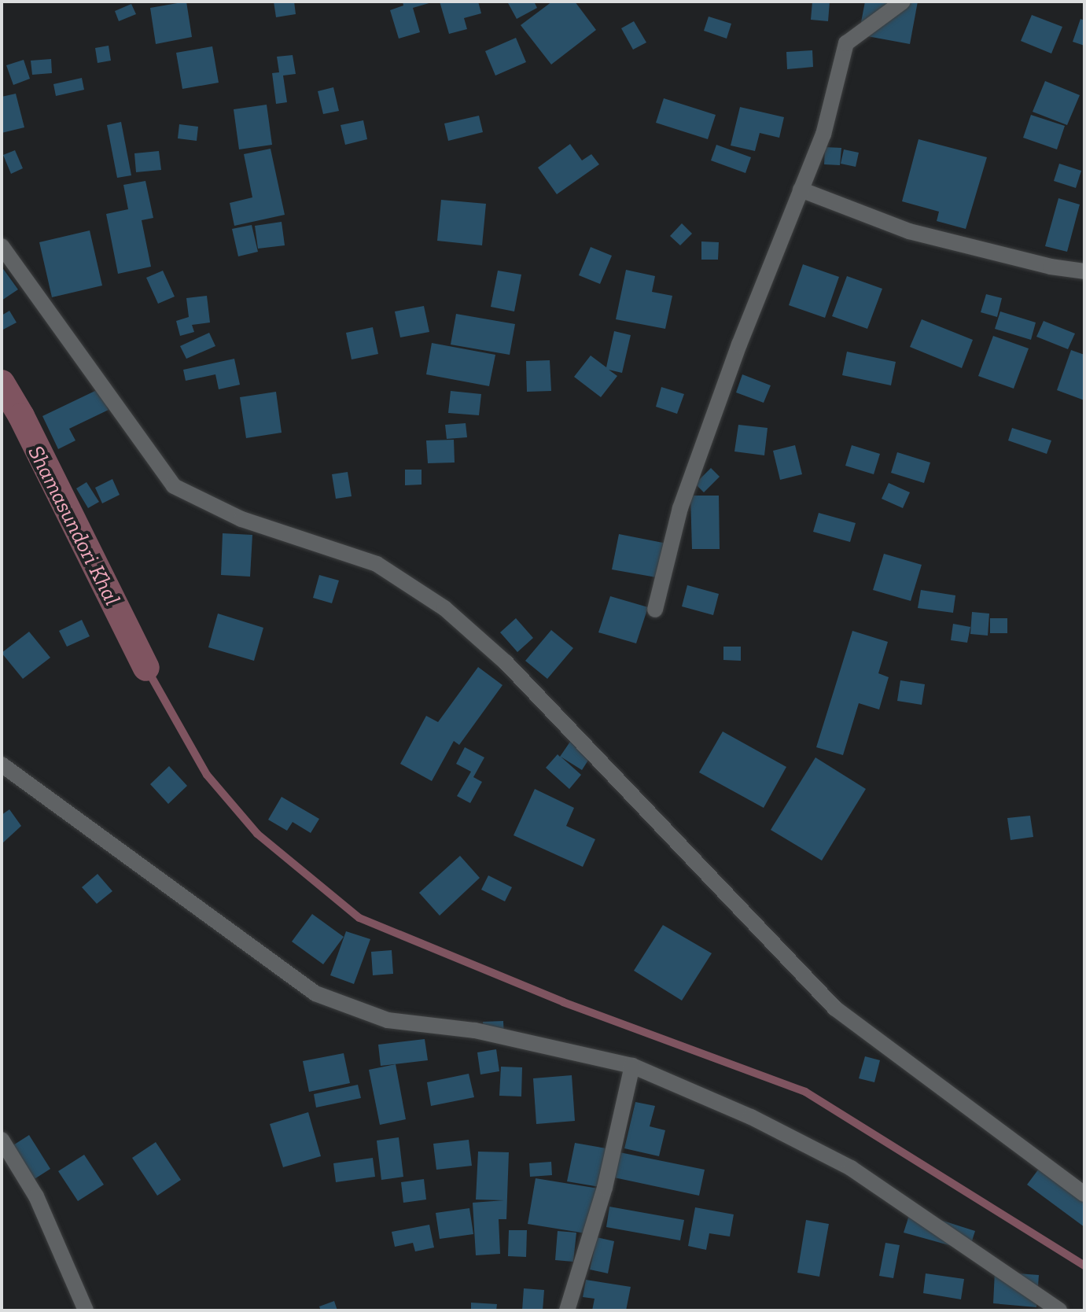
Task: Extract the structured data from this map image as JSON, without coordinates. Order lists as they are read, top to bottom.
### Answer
{
  "water": ["Shamasundori Khal"]
}
